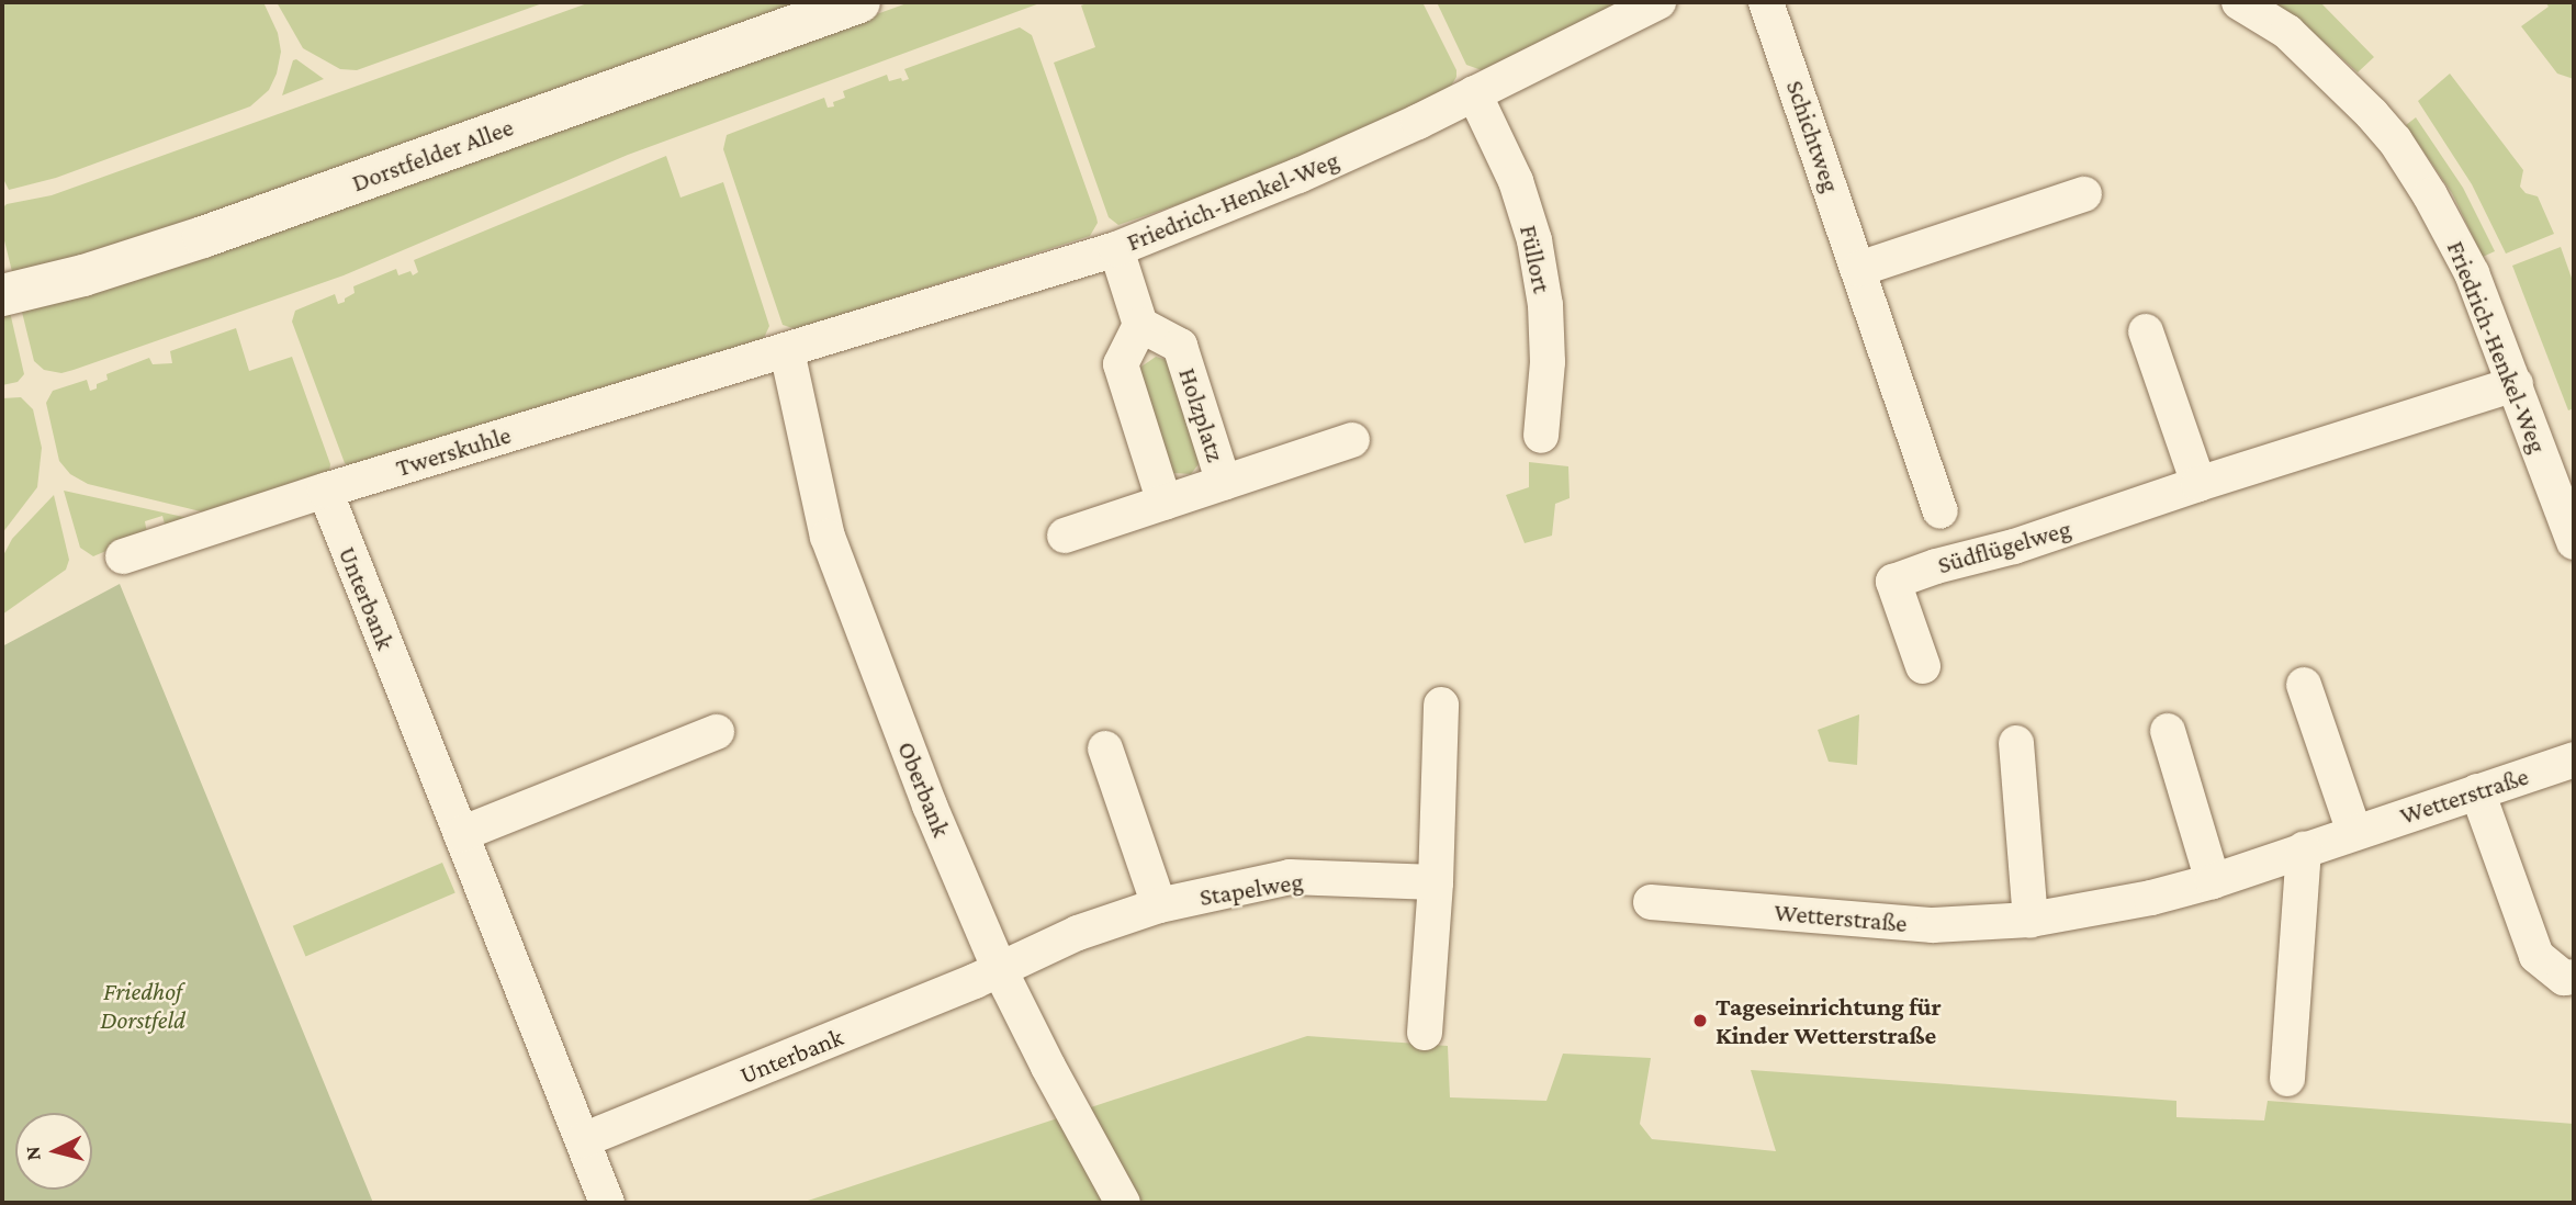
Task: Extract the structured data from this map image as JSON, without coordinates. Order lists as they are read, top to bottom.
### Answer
{
  "streets": {
    "main road": ["Dorstfelder Allee"],
    "street": [
      "Schichtweg",
      "Friedrich-Henkel-Weg",
      "Füllort",
      "Holzplatz",
      "Twerskuhle",
      "Südflügelweg",
      "Unterbank",
      "Oberbank",
      "Wetterstraße",
      "Stapelweg"
    ]
  },
  "crossings": [
    ["Friedrich-Henkel-Weg", "Füllort"],
    ["Friedrich-Henkel-Weg", "Twerskuhle"],
    ["Friedrich-Henkel-Weg", "Südflügelweg"],
    ["Friedrich-Henkel-Weg", "Oberbank"],
    ["Twerskuhle", "Unterbank"],
    ["Twerskuhle", "Oberbank"],
    ["Unterbank", "Oberbank"],
    ["Unterbank", "Stapelweg"],
    ["Oberbank", "Stapelweg"]
  ],
  "parks": ["Friedhof Dorstfeld"],
  "places": ["Tageseinrichtung für Kinder Wetterstraße"],
  "north": "left"
}
